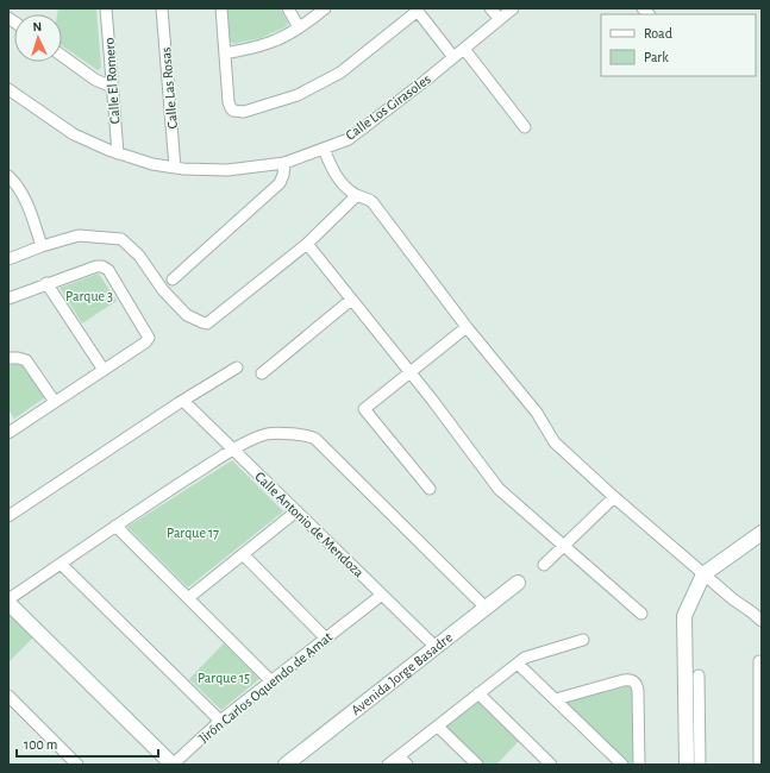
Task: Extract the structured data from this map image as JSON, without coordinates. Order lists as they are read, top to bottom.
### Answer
{
  "streets": {
    "street": [
      "Calle El Romero",
      "Calle Las Rosas",
      "Calle Los Girasoles",
      "Calle Antonio de Mendoza",
      "Avenida Jorge Basadre",
      "Jirón Carlos Oquendo de Amat"
    ]
  },
  "crossings": [
    ["Calle El Romero", "Calle Los Girasoles"],
    ["Calle Las Rosas", "Calle Los Girasoles"],
    ["Calle Antonio de Mendoza", "Avenida Jorge Basadre"],
    ["Calle Antonio de Mendoza", "Jirón Carlos Oquendo de Amat"]
  ],
  "parks": ["Parque 3", "Parque 17", "Parque 15"],
  "legend": ["Road", "Park"],
  "scale_bar": "100 m",
  "north": "top"
}
